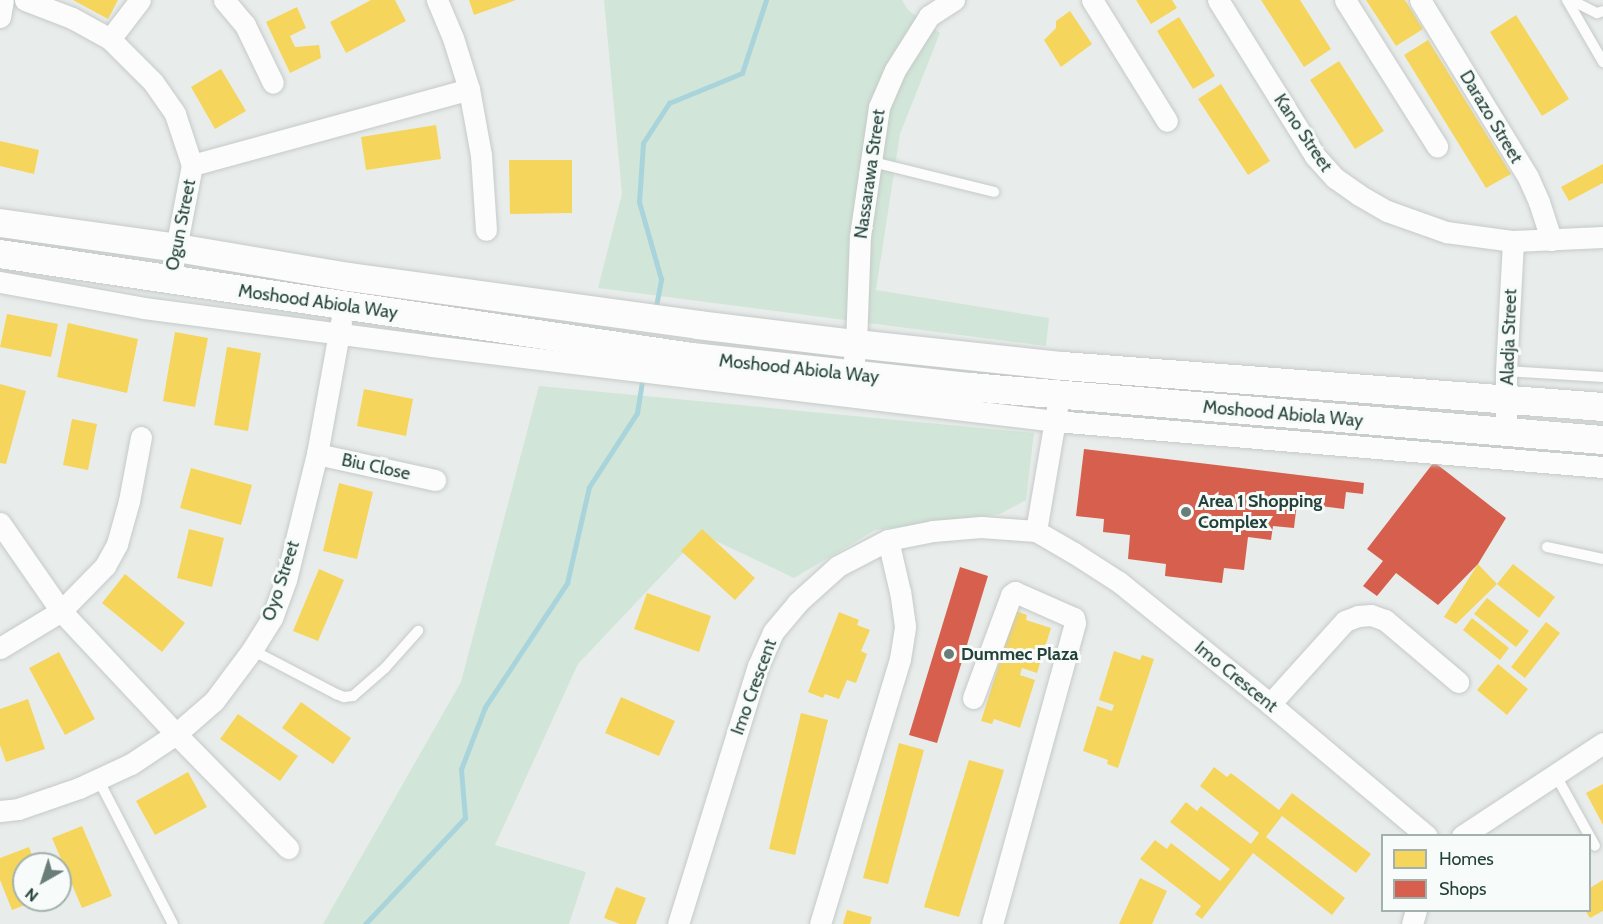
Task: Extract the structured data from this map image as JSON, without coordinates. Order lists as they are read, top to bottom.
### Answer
{
  "streets": {
    "main road": ["Moshood Abiola Way"],
    "street": [
      "Darazo Street",
      "Kano Street",
      "Nassarawa Street",
      "Ogun Street",
      "Aladja Street",
      "Biu Close",
      "Oyo Street",
      "Imo Crescent"
    ]
  },
  "crossings": [
    ["Darazo Street", "Kano Street"],
    ["Kano Street", "Aladja Street"],
    ["Nassarawa Street", "Moshood Abiola Way"],
    ["Ogun Street", "Moshood Abiola Way"],
    ["Moshood Abiola Way", "Aladja Street"],
    ["Moshood Abiola Way", "Oyo Street"],
    ["Biu Close", "Oyo Street"]
  ],
  "places": ["Area 1 Shopping Complex", "Dummec Plaza"],
  "legend": ["Homes", "Shops"],
  "north": "bottom left"
}
